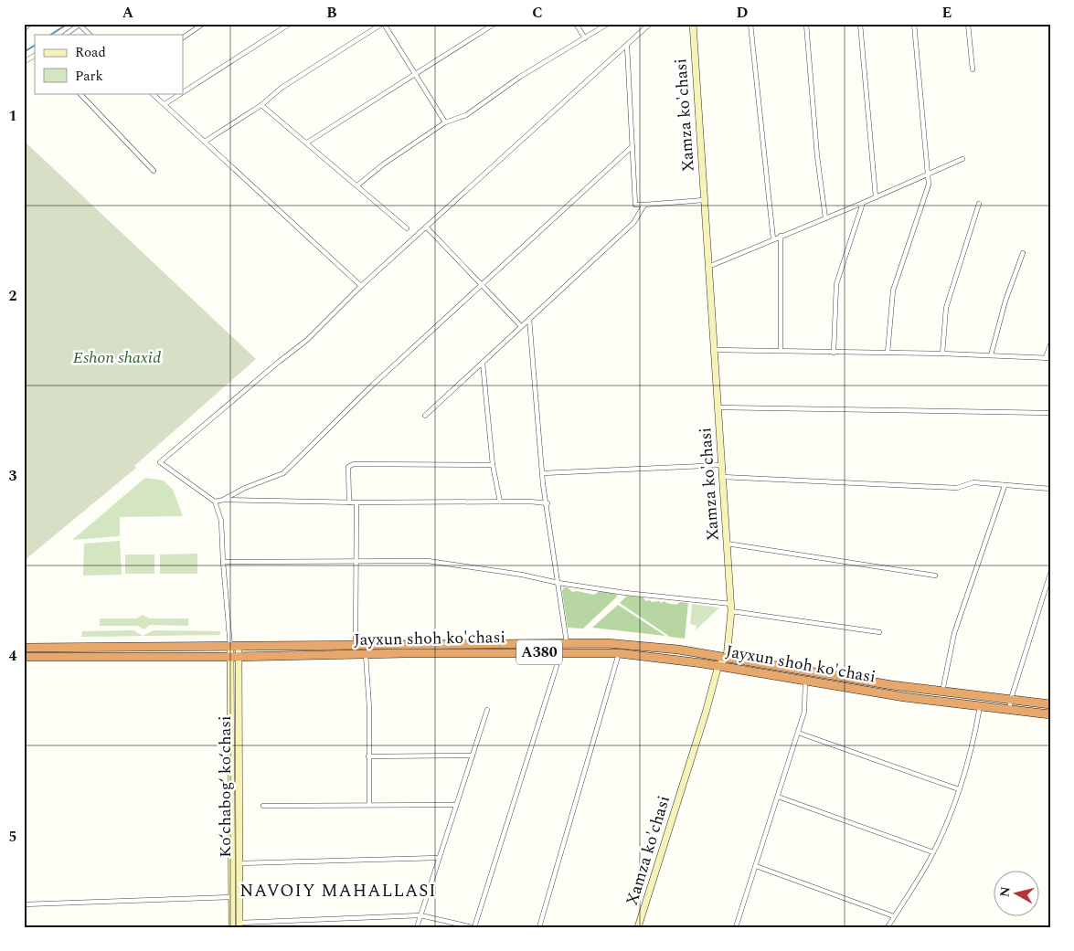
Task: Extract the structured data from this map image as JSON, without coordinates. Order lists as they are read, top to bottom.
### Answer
{
  "streets": {
    "highway": ["Jayxun shoh ko'chasi", "A380"],
    "street": ["Xamza ko'chasi", "Ko‘chabog‘ ko‘chasi"]
  },
  "crossings": [
    ["Xamza ko'chasi", "Jayxun shoh ko'chasi"],
    ["Jayxun shoh ko'chasi", "Ko‘chabog‘ ko‘chasi"]
  ],
  "districts": ["NAVOIY MAHALLASI"],
  "parks": ["Eshon shaxid"],
  "legend": ["Road", "Park"],
  "north": "left",
  "grid": {
    "columns": [
      "A",
      "B",
      "C",
      "D",
      "E"
    ],
    "rows": [
      "1",
      "2",
      "3",
      "4",
      "5"
    ]
  }
}
